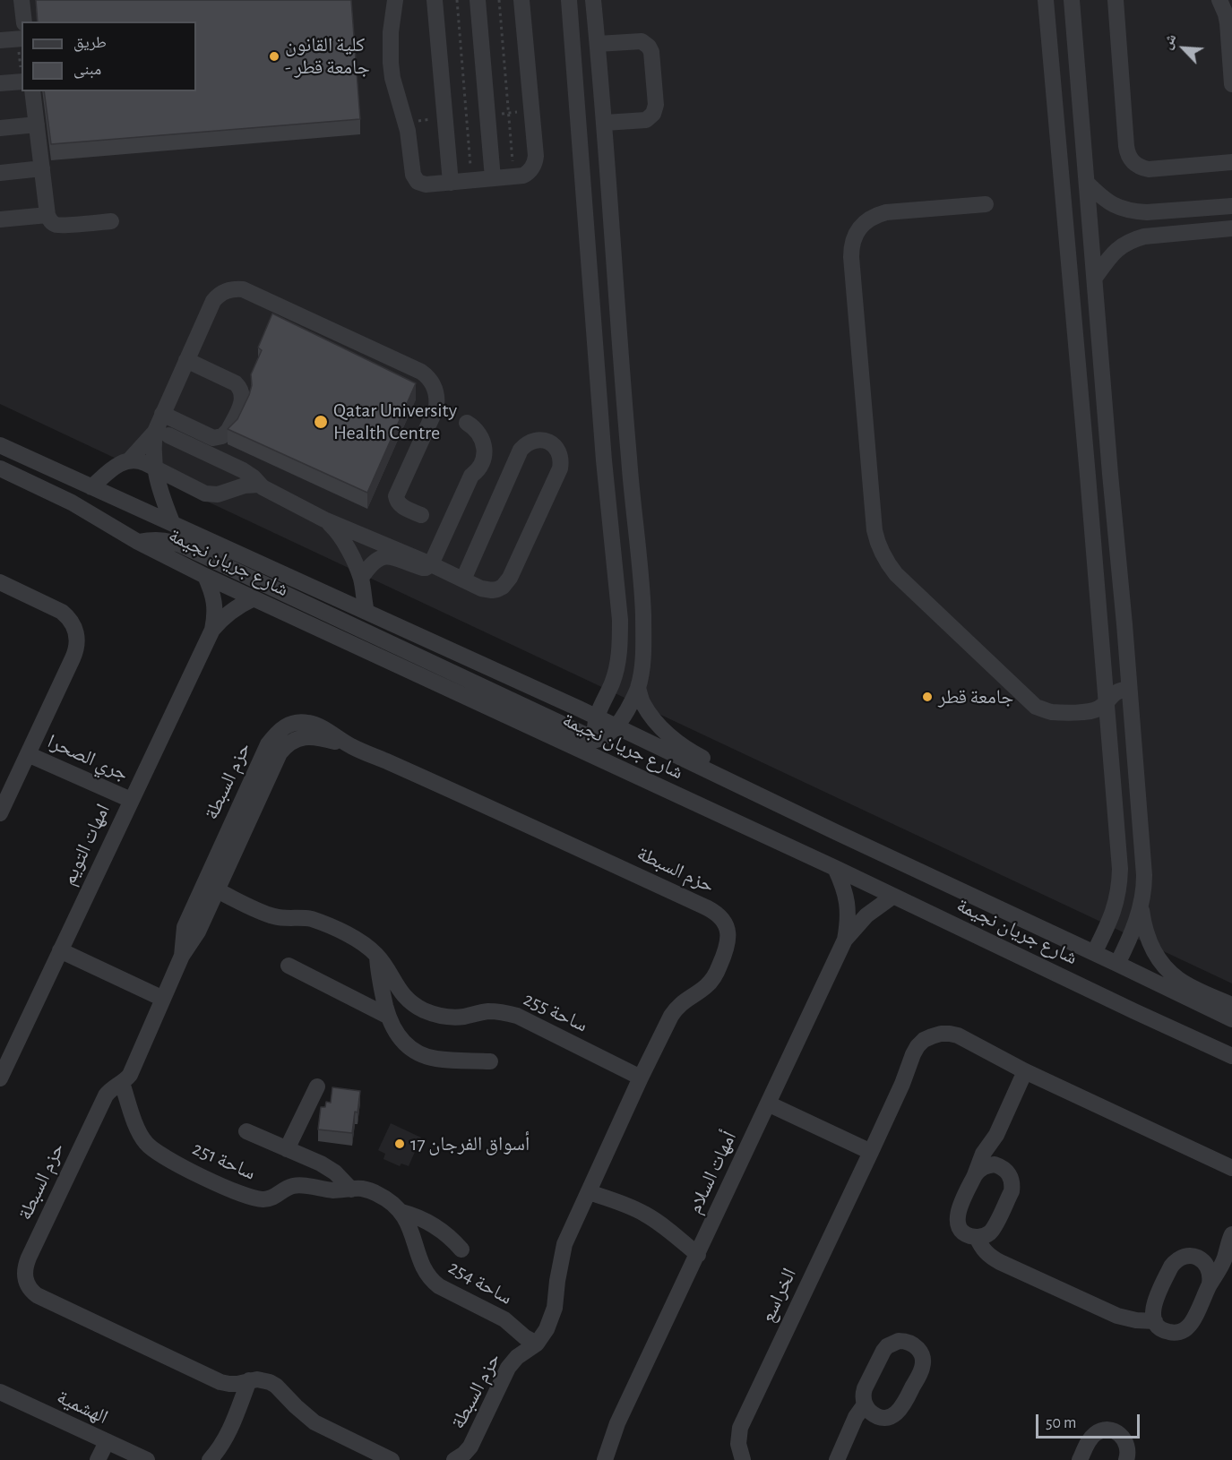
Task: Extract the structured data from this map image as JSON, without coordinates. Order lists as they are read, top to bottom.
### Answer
{
  "streets": {
    "street": [
      "شارع جريان نجيمة",
      "جري الصحرا",
      "حزم السبطة",
      "امهات التويم",
      "ساحة 255",
      "ساحة 251",
      "أمهات السلام",
      "ساحة 254",
      "الخراسع",
      "الهشمية"
    ]
  },
  "crossings": [
    ["شارع جريان نجيمة", "امهات التويم"],
    ["شارع جريان نجيمة", "أمهات السلام"],
    ["جري الصحرا", "امهات التويم"],
    ["حزم السبطة", "ساحة 255"],
    ["حزم السبطة", "ساحة 251"],
    ["حزم السبطة", "ساحة 254"],
    ["ساحة 251", "ساحة 254"]
  ],
  "places": [
    "كلية القانون - جامعة قطر",
    "Qatar University Health Centre",
    "جامعة قطر",
    "أسواق الفرجان 17"
  ],
  "legend": ["طريق", "مبنى"],
  "scale_bar": "50 m",
  "north": "top left"
}
